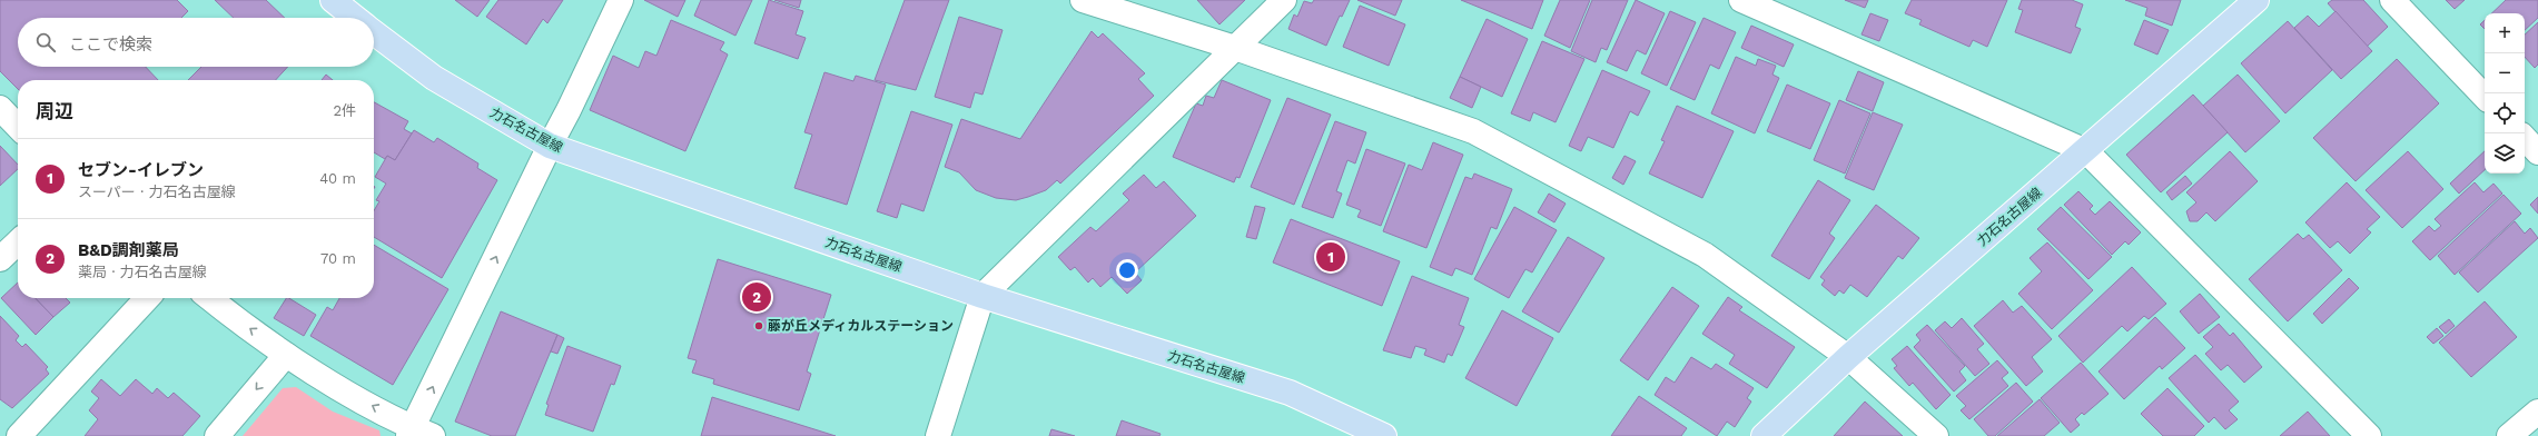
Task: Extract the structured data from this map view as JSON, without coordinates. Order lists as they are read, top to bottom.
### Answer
{
  "streets": {
    "main road": ["力石名古屋線"]
  },
  "places": ["藤が丘メディカルステーション"],
  "page": {
    "map_buttons": ["+", "−"],
    "search": "ここで検索",
    "heading": ["周辺", "2件"],
    "list": [
      {
        "mark": "1",
        "name": "セブン-イレブン",
        "note": "スーパー · 力石名古屋線",
        "value": "40 m"
      },
      {
        "mark": "2",
        "name": "B&D調剤薬局",
        "note": "薬局 · 力石名古屋線",
        "value": "70 m"
      }
    ],
    "pins": ["1", "2"]
  }
}
